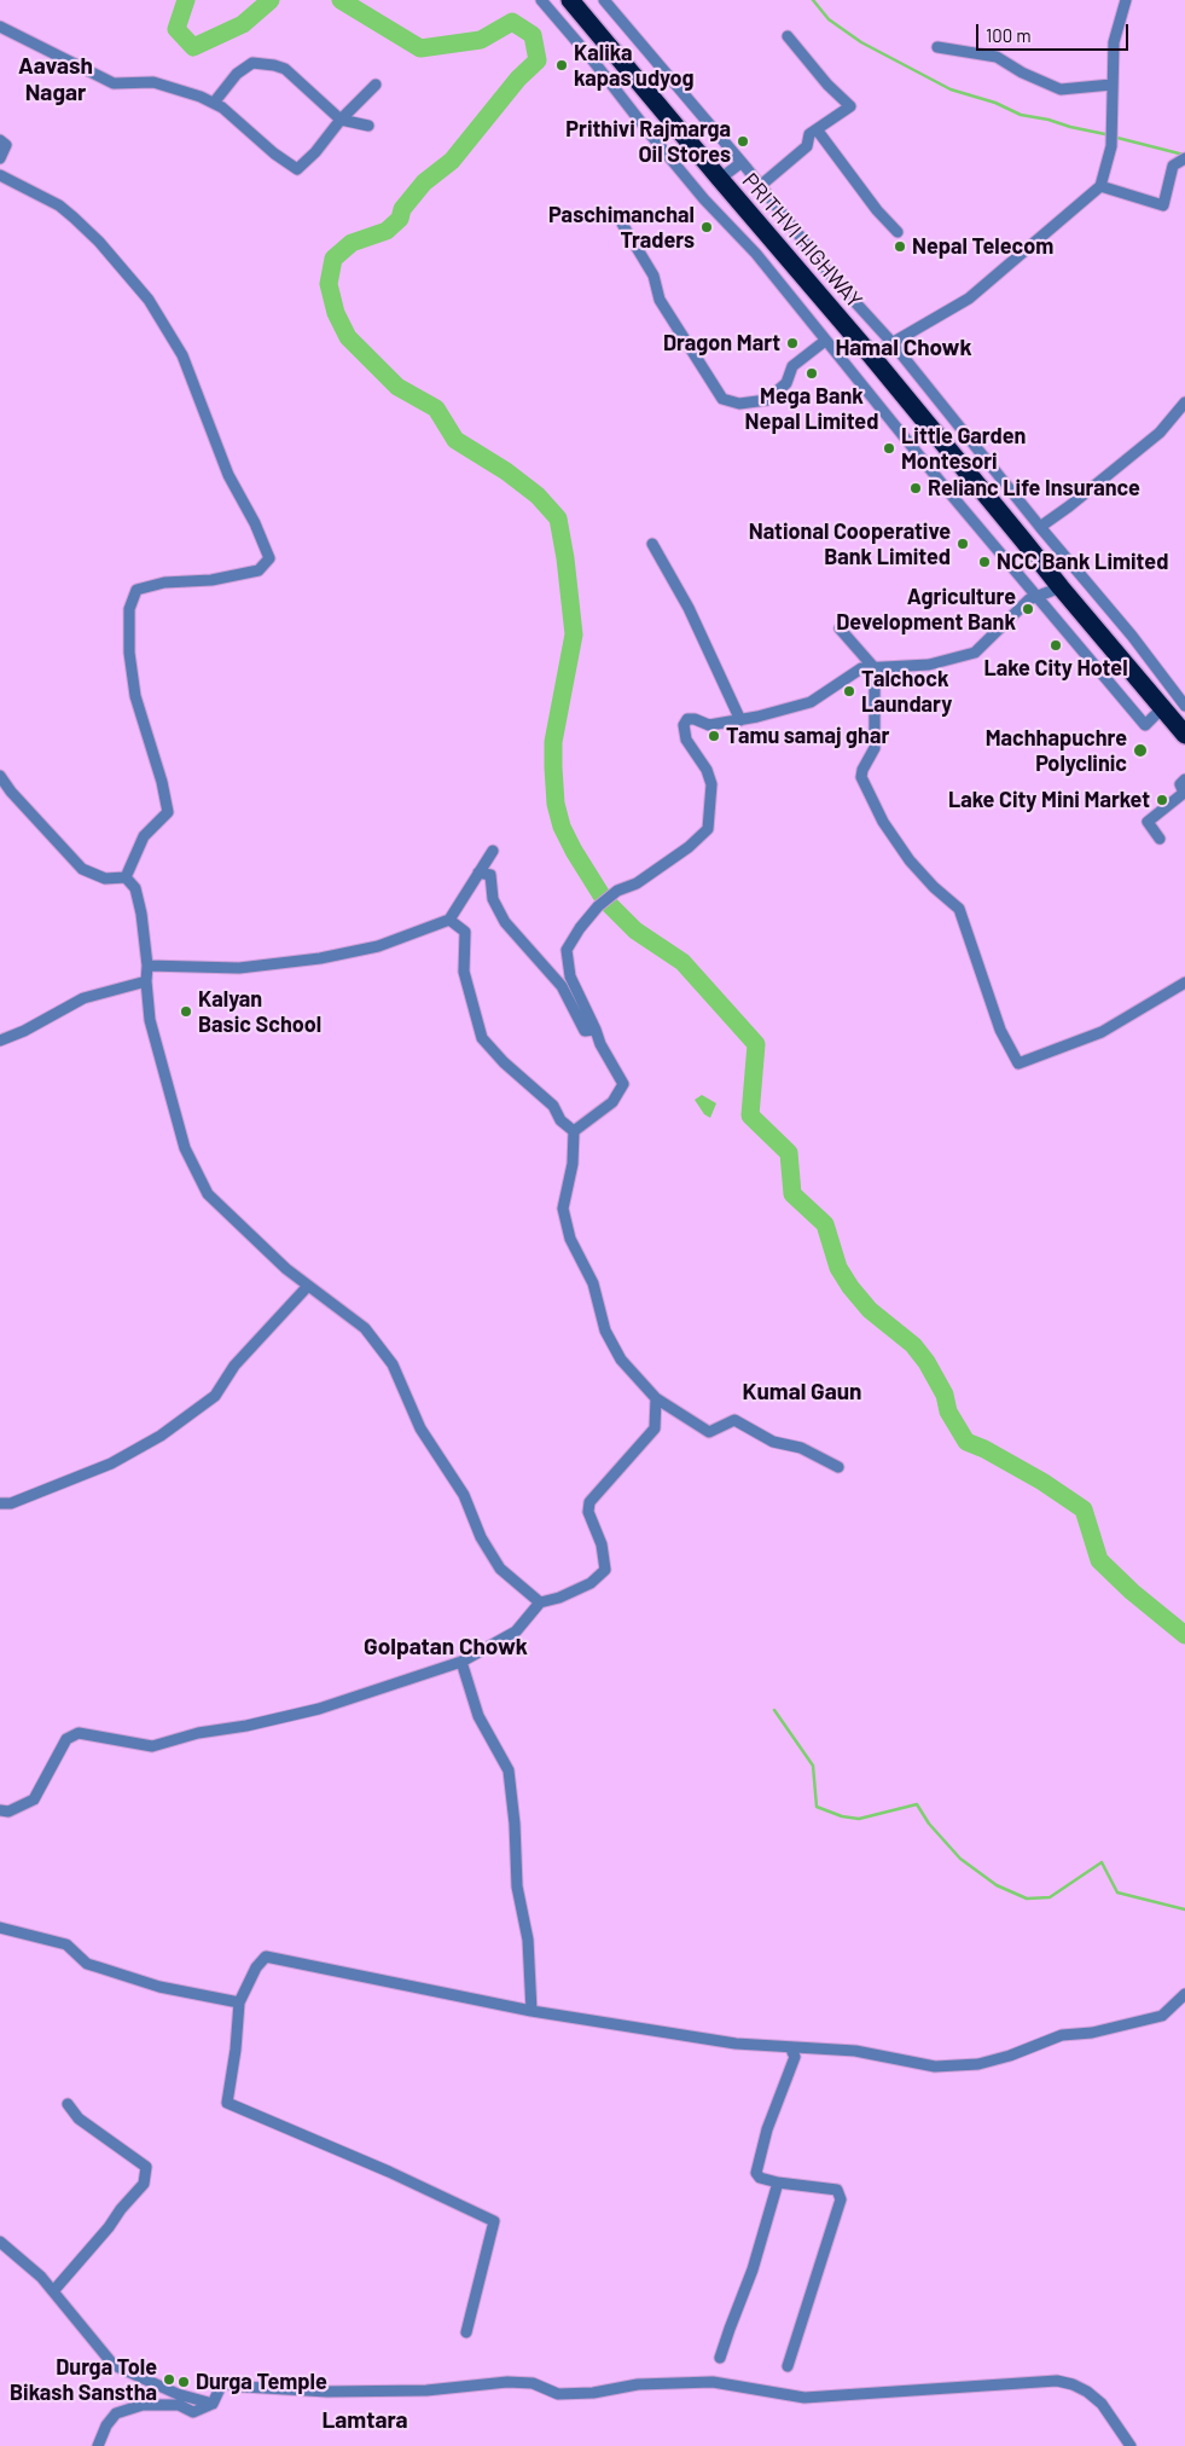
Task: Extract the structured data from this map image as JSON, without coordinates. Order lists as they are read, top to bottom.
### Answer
{
  "streets": {
    "highway": ["PRITHVI HIGHWAY"]
  },
  "districts": [
    "Aavash Nagar",
    "Hamal Chowk",
    "Kumal Gaun",
    "Golpatan Chowk",
    "Lamtara"
  ],
  "places": [
    "Kalika kapas udyog",
    "Prithivi Rajmarga Oil Stores",
    "Paschimanchal Traders",
    "Nepal Telecom",
    "Dragon Mart",
    "Mega Bank Nepal Limited",
    "Little Garden Montesori",
    "Relianc Life Insurance",
    "National Cooperative Bank Limited",
    "NCC Bank Limited",
    "Agriculture Development Bank",
    "Lake City Hotel",
    "Talchock Laundary",
    "Tamu samaj ghar",
    "Machhapuchre Polyclinic",
    "Lake City Mini Market",
    "Kalyan Basic School",
    "Durga Tole Bikash Sanstha",
    "Durga Temple"
  ],
  "scale_bar": "100 m"
}
